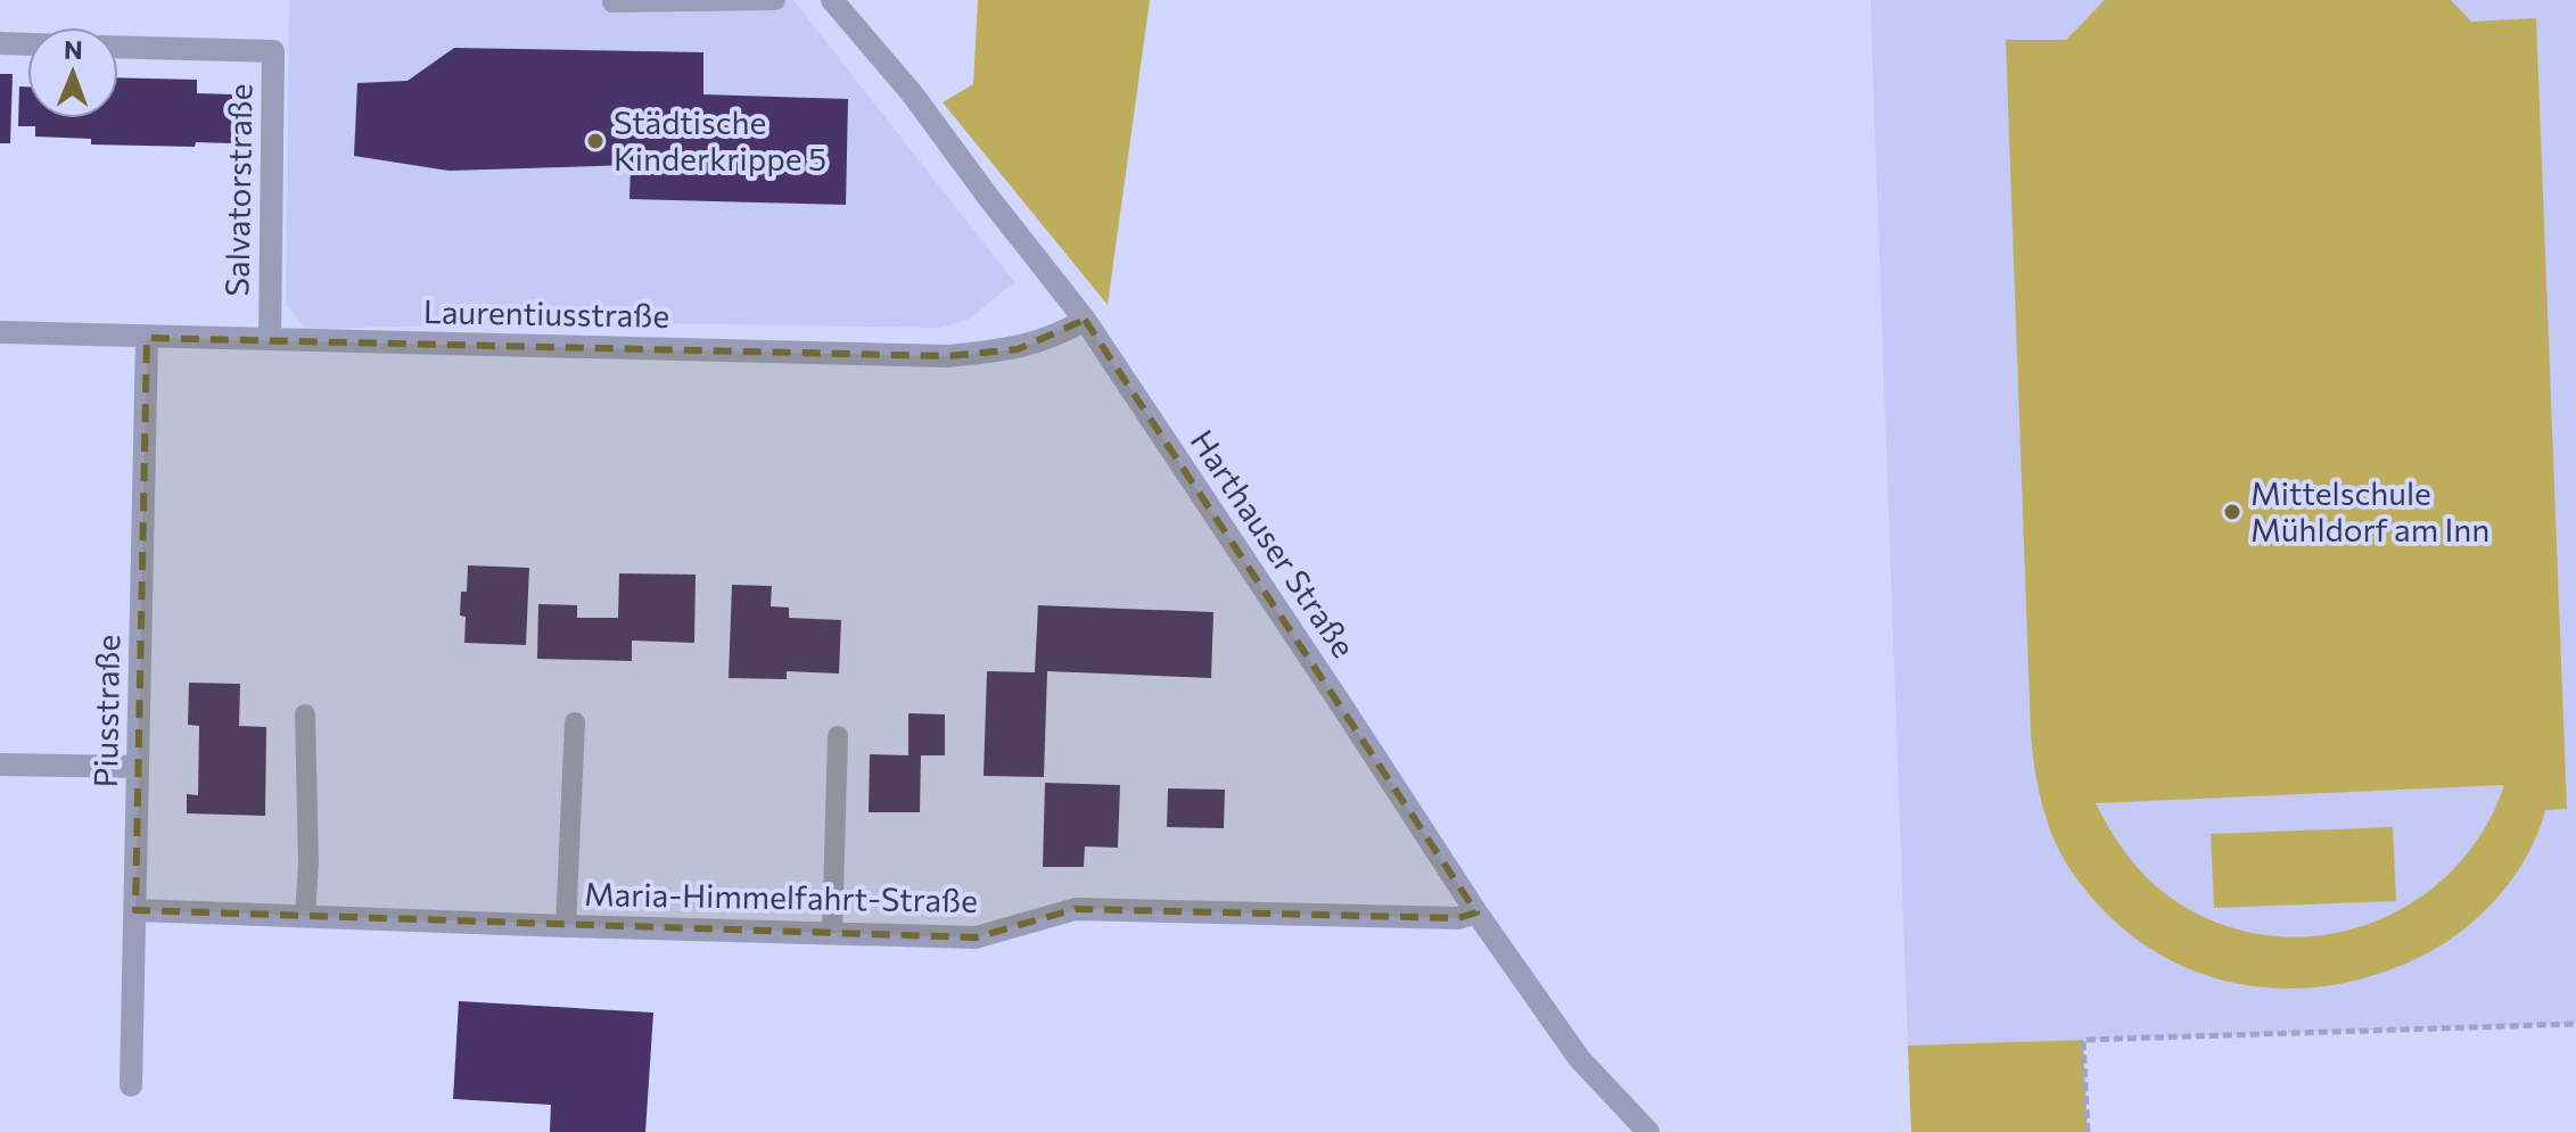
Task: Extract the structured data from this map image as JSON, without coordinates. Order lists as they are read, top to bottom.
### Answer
{
  "streets": {
    "street": [
      "Salvatorstraße",
      "Laurentiusstraße",
      "Harthauser Straße",
      "Piusstraße",
      "Maria-Himmelfahrt-Straße"
    ]
  },
  "crossings": [
    ["Salvatorstraße", "Laurentiusstraße"],
    ["Laurentiusstraße", "Harthauser Straße"],
    ["Laurentiusstraße", "Piusstraße"],
    ["Harthauser Straße", "Maria-Himmelfahrt-Straße"],
    ["Piusstraße", "Maria-Himmelfahrt-Straße"]
  ],
  "places": ["Städtische Kinderkrippe 5", "Mittelschule Mühldorf am Inn"],
  "north": "top"
}
